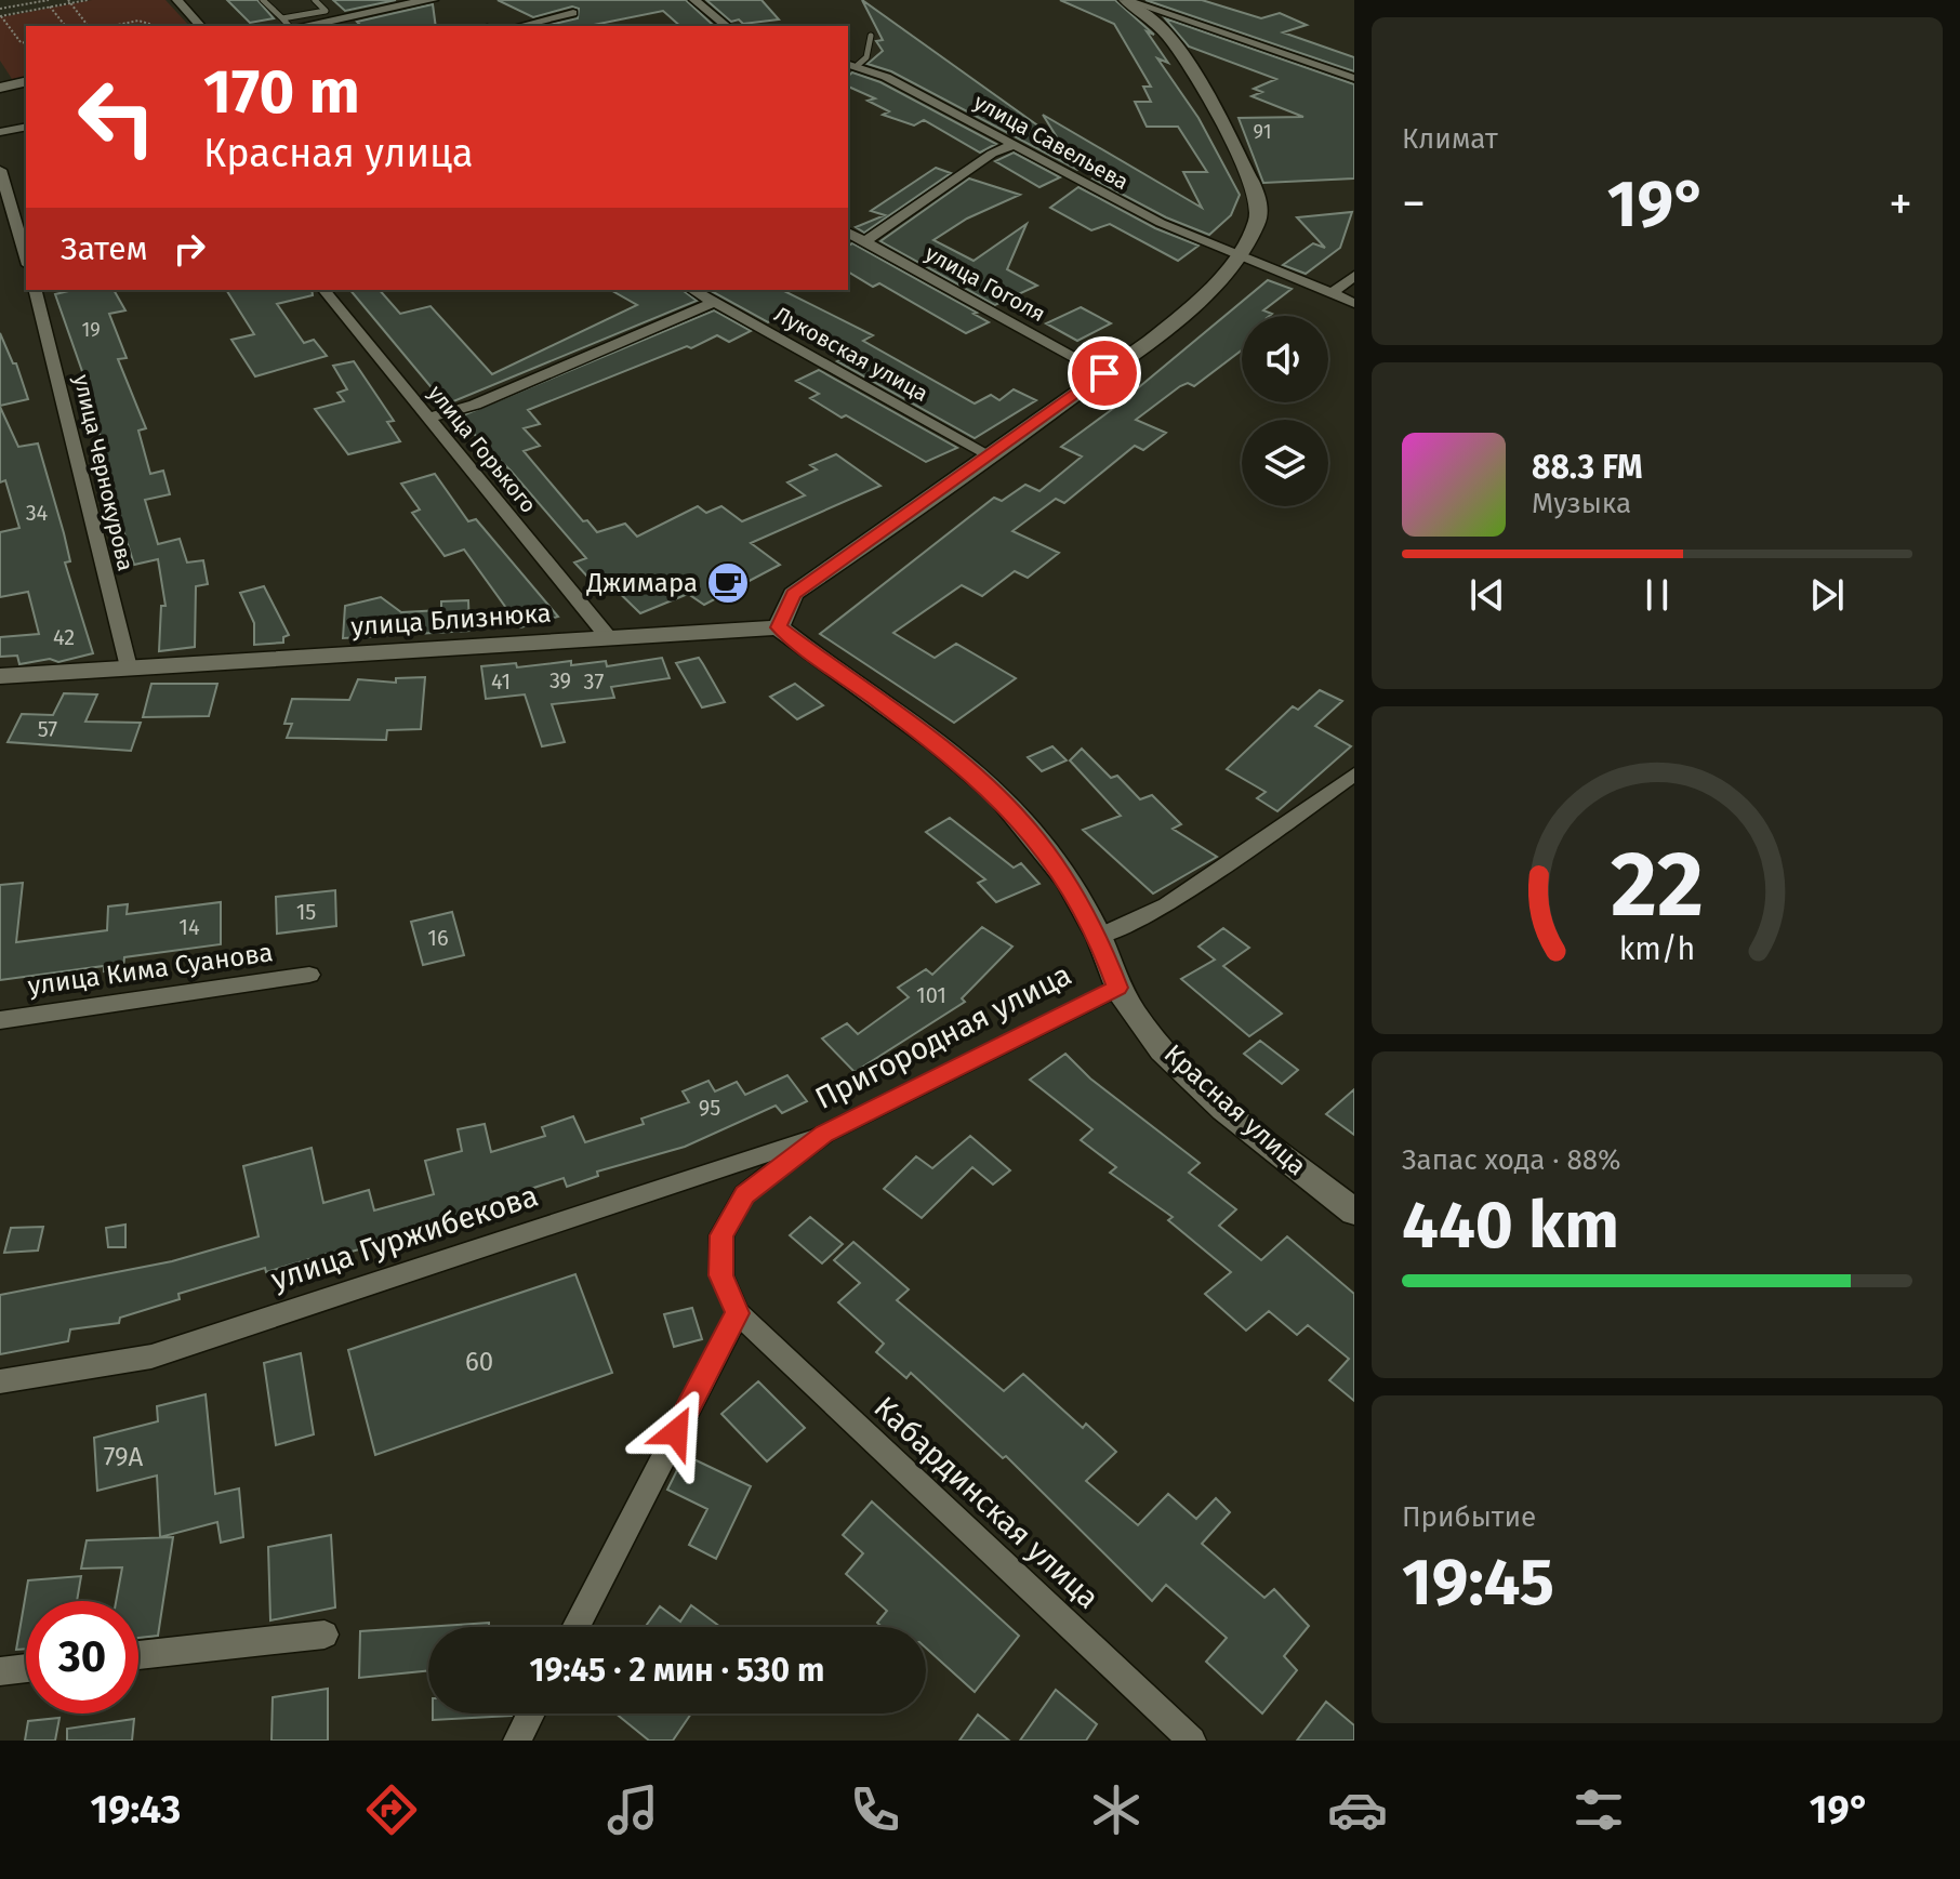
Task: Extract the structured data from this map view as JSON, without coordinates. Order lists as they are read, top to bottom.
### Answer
{
  "streets": {
    "street": [
      "улица Савельева",
      "улица Гоголя",
      "Луковская улица",
      "улица Горького",
      "улица Чернокурова",
      "улица Близнюка",
      "улица Кима Суанова",
      "Пригородная улица",
      "Красная улица",
      "улица Гуржибекова",
      "Кабардинская улица"
    ]
  },
  "crossings": [
    ["улица Горького", "улица Близнюка"],
    ["улица Чернокурова", "улица Близнюка"],
    ["улица Близнюка", "Красная улица"],
    ["Пригородная улица", "Красная улица"],
    ["Пригородная улица", "улица Гуржибекова"],
    ["Пригородная улица", "Кабардинская улица"]
  ],
  "places": {
    "cafe": ["Джимара"]
  },
  "house_numbers": [
    "91",
    "19",
    "34",
    "42",
    "39",
    "41",
    "37",
    "57",
    "15",
    "14",
    "16",
    "101",
    "95",
    "60",
    "79А"
  ],
  "page": {
    "tile": [
      "Климат",
      ["Запас хода · 88%", "440 km"],
      ["Прибытие", "19:45"]
    ],
    "turn": ["170 m", "Красная улица"],
    "heat": ["−", "19°", "+"],
    "then": "Затем",
    "song": ["88.3 FM", "Музыка"],
    "limit": "30",
    "trip": "19:45 · 2 мин · 530 m",
    "tabs": ["19:43", "19°"],
    "gauge": ["22", "km/h"]
  }
}
